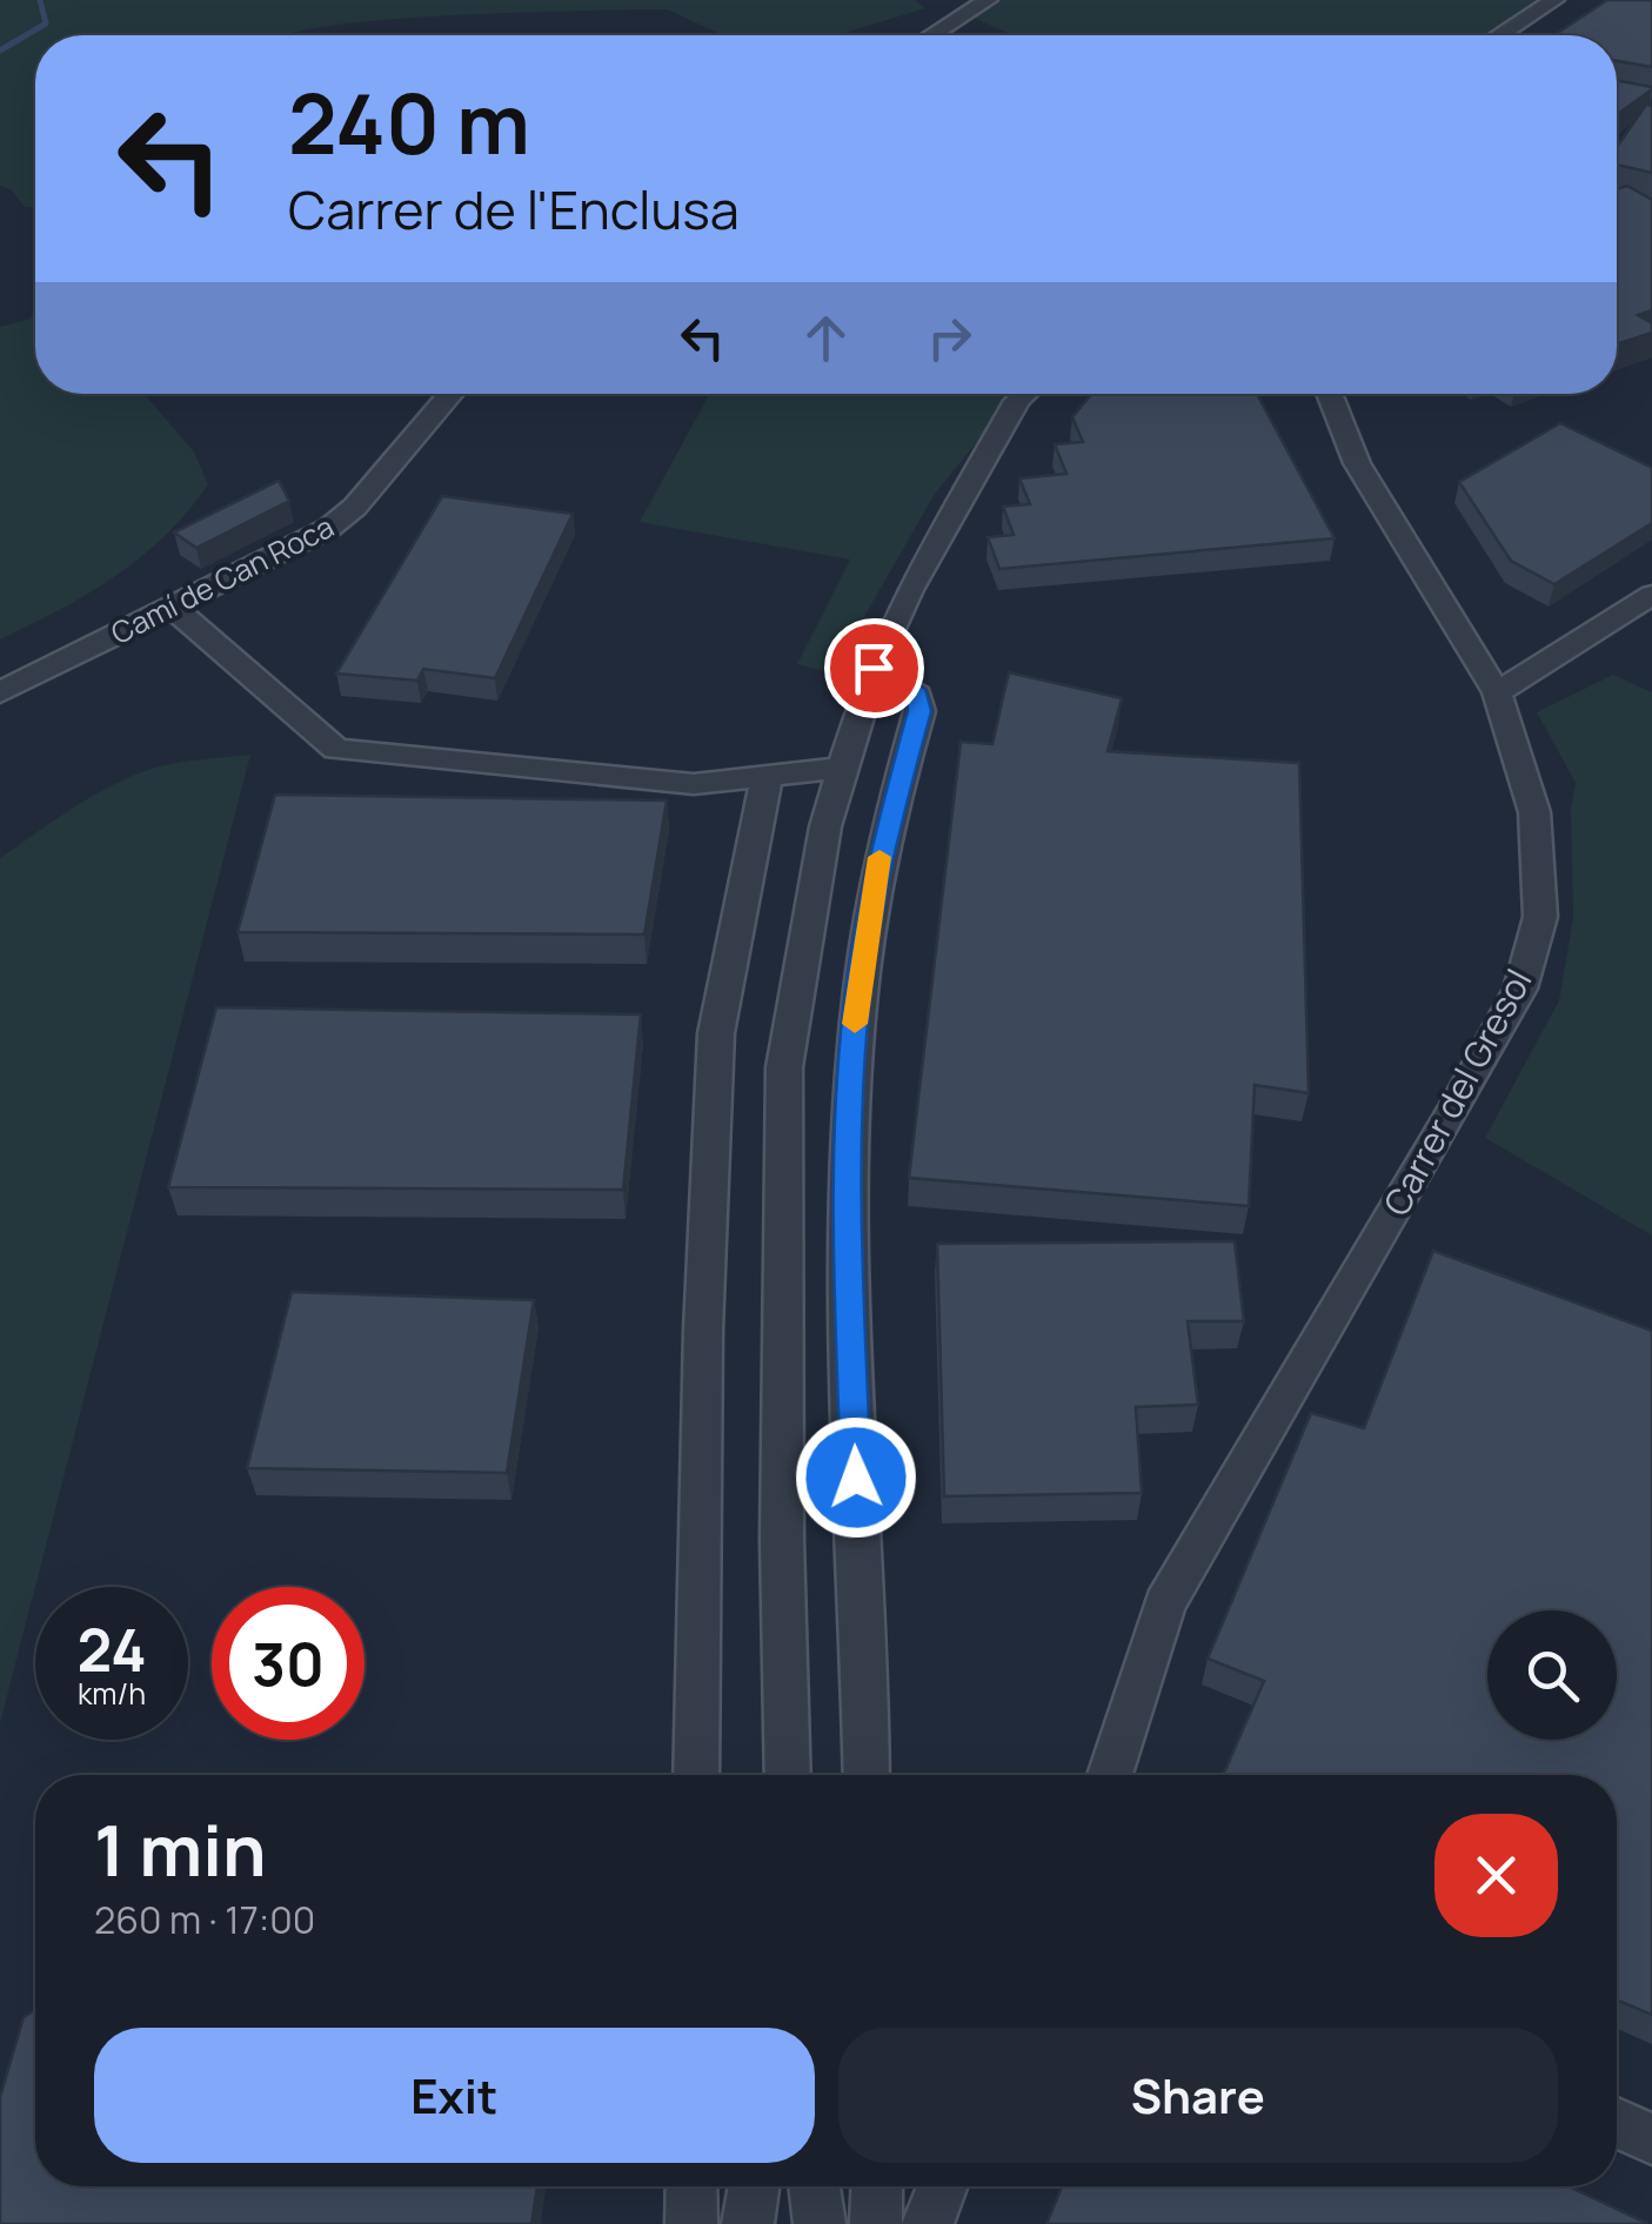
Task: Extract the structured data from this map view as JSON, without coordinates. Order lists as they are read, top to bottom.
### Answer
{
  "streets": {
    "street": ["Camí de Can Roca", "Carrer del Gresol"]
  },
  "page": {
    "turn": ["240 m", "Carrer de l'Enclusa"],
    "speed": "24 km/h",
    "limit": "30",
    "heading": ["1 min", "260 m · 17:00"],
    "buttons": ["Exit", "Share"]
  }
}
